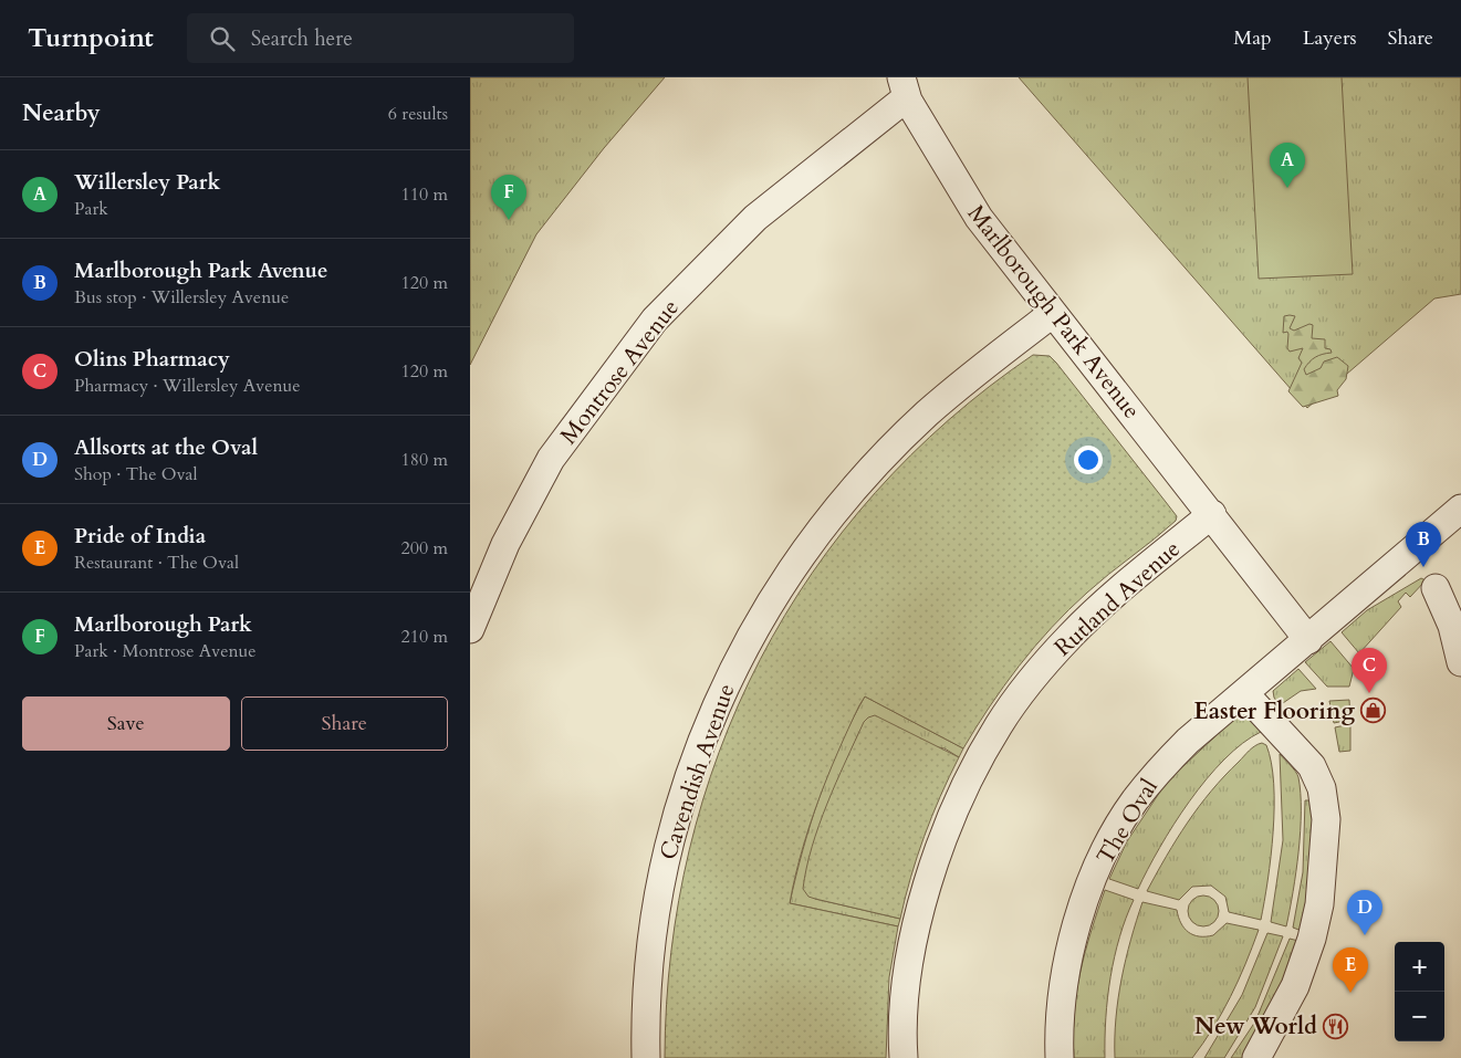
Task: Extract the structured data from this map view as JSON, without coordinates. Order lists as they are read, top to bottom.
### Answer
{
  "streets": {
    "street": [
      "Marlborough Park Avenue",
      "Montrose Avenue",
      "Rutland Avenue",
      "Cavendish Avenue",
      "The Oval"
    ]
  },
  "crossings": [
    ["Marlborough Park Avenue", "Montrose Avenue"],
    ["Marlborough Park Avenue", "Rutland Avenue"],
    ["Marlborough Park Avenue", "Cavendish Avenue"],
    ["Marlborough Park Avenue", "The Oval"]
  ],
  "places": {
    "shop": ["Easter Flooring"],
    "restaurant": ["New World"]
  },
  "page": {
    "header": "Turnpoint",
    "search": "Search here",
    "nav": ["Map", "Layers", "Share"],
    "heading": ["Nearby", "6 results"],
    "pins": [
      "A",
      "F",
      "B",
      "C",
      "D",
      "E"
    ],
    "list": [
      {
        "mark": "A",
        "name": "Willersley Park",
        "note": "Park",
        "value": "110 m"
      },
      {
        "mark": "B",
        "name": "Marlborough Park Avenue",
        "note": "Bus stop · Willersley Avenue",
        "value": "120 m"
      },
      {
        "mark": "C",
        "name": "Olins Pharmacy",
        "note": "Pharmacy · Willersley Avenue",
        "value": "120 m"
      },
      {
        "mark": "D",
        "name": "Allsorts at the Oval",
        "note": "Shop · The Oval",
        "value": "180 m"
      },
      {
        "mark": "E",
        "name": "Pride of India",
        "note": "Restaurant · The Oval",
        "value": "200 m"
      },
      {
        "mark": "F",
        "name": "Marlborough Park",
        "note": "Park · Montrose Avenue",
        "value": "210 m"
      }
    ],
    "buttons": ["Save", "Share"],
    "map_buttons": ["+", "−"]
  }
}
